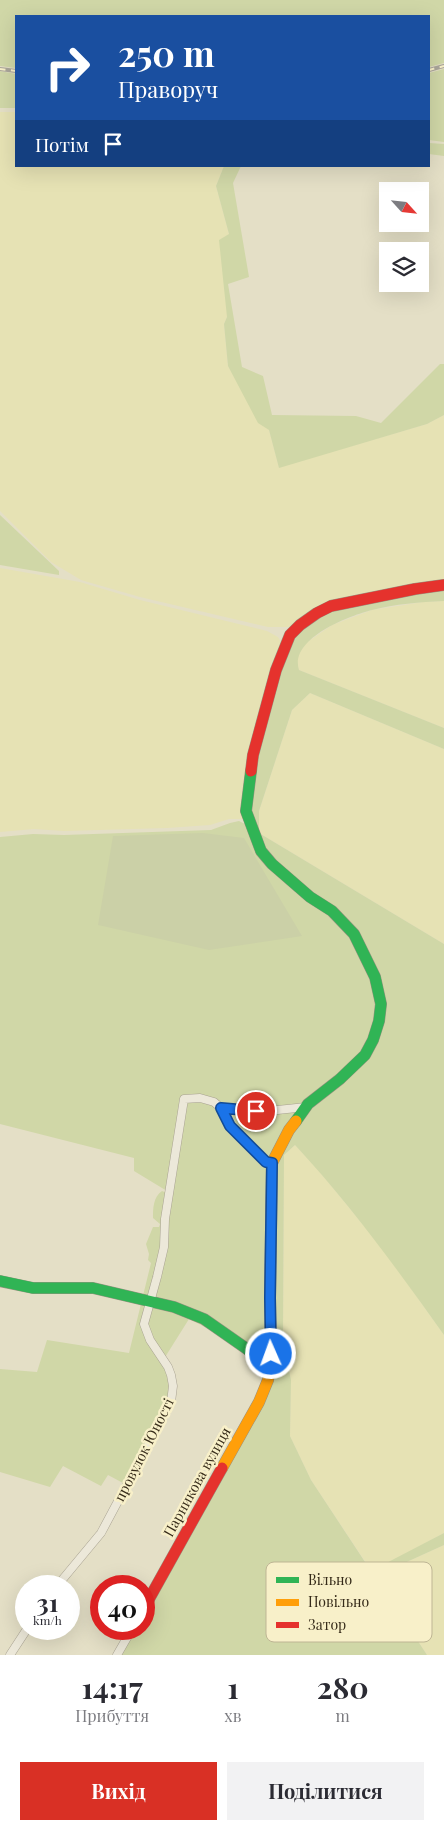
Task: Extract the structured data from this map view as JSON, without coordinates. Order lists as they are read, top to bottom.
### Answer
{
  "streets": {
    "street": ["провулок Юності", "Парникова вулиця"]
  },
  "legend": ["Вільно", "Повільно", "Затор"],
  "north": "bottom right",
  "page": {
    "turn": ["250 m", "Праворуч"],
    "then": "Потім",
    "speed": "31 km/h",
    "limit": "40",
    "eta": [
      "14:17",
      "Прибуття",
      "1",
      "хв",
      "280",
      "m"
    ],
    "buttons": ["Вихід", "Поділитися"]
  }
}
